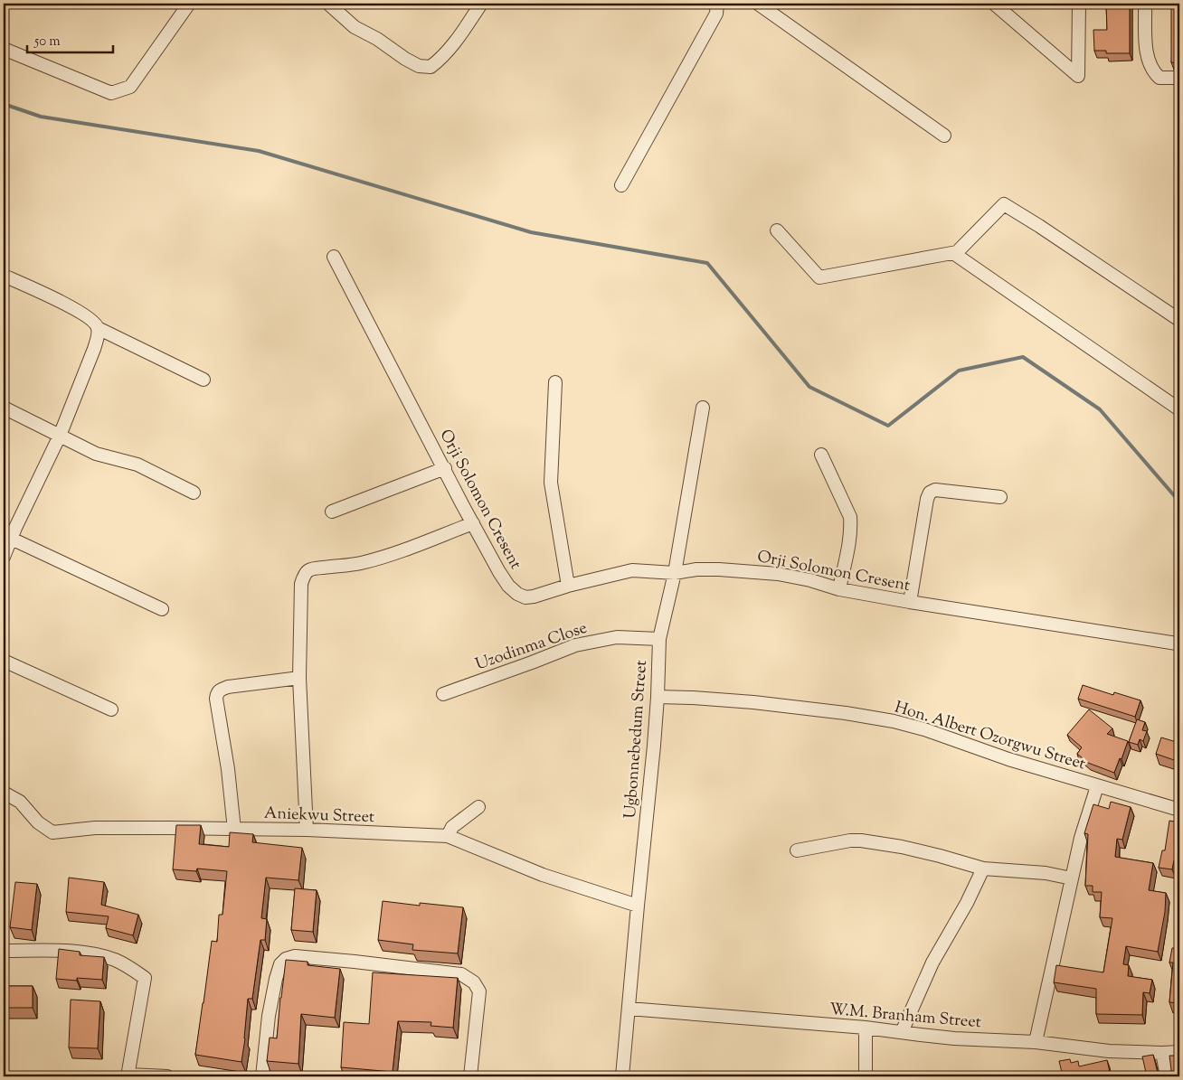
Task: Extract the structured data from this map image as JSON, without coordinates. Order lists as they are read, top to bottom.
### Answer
{
  "streets": {
    "street": [
      "Orji Solomon Cresent",
      "Uzodinma Close",
      "Hon. Albert Ozorgwu Street",
      "Ugbonnebedum Street",
      "Aniekwu Street",
      "W.M. Branham Street"
    ]
  },
  "crossings": [
    ["Orji Solomon Cresent", "Ugbonnebedum Street"],
    ["Uzodinma Close", "Ugbonnebedum Street"],
    ["Hon. Albert Ozorgwu Street", "Ugbonnebedum Street"],
    ["Ugbonnebedum Street", "Aniekwu Street"],
    ["Ugbonnebedum Street", "W.M. Branham Street"]
  ],
  "scale_bar": "50 m"
}
